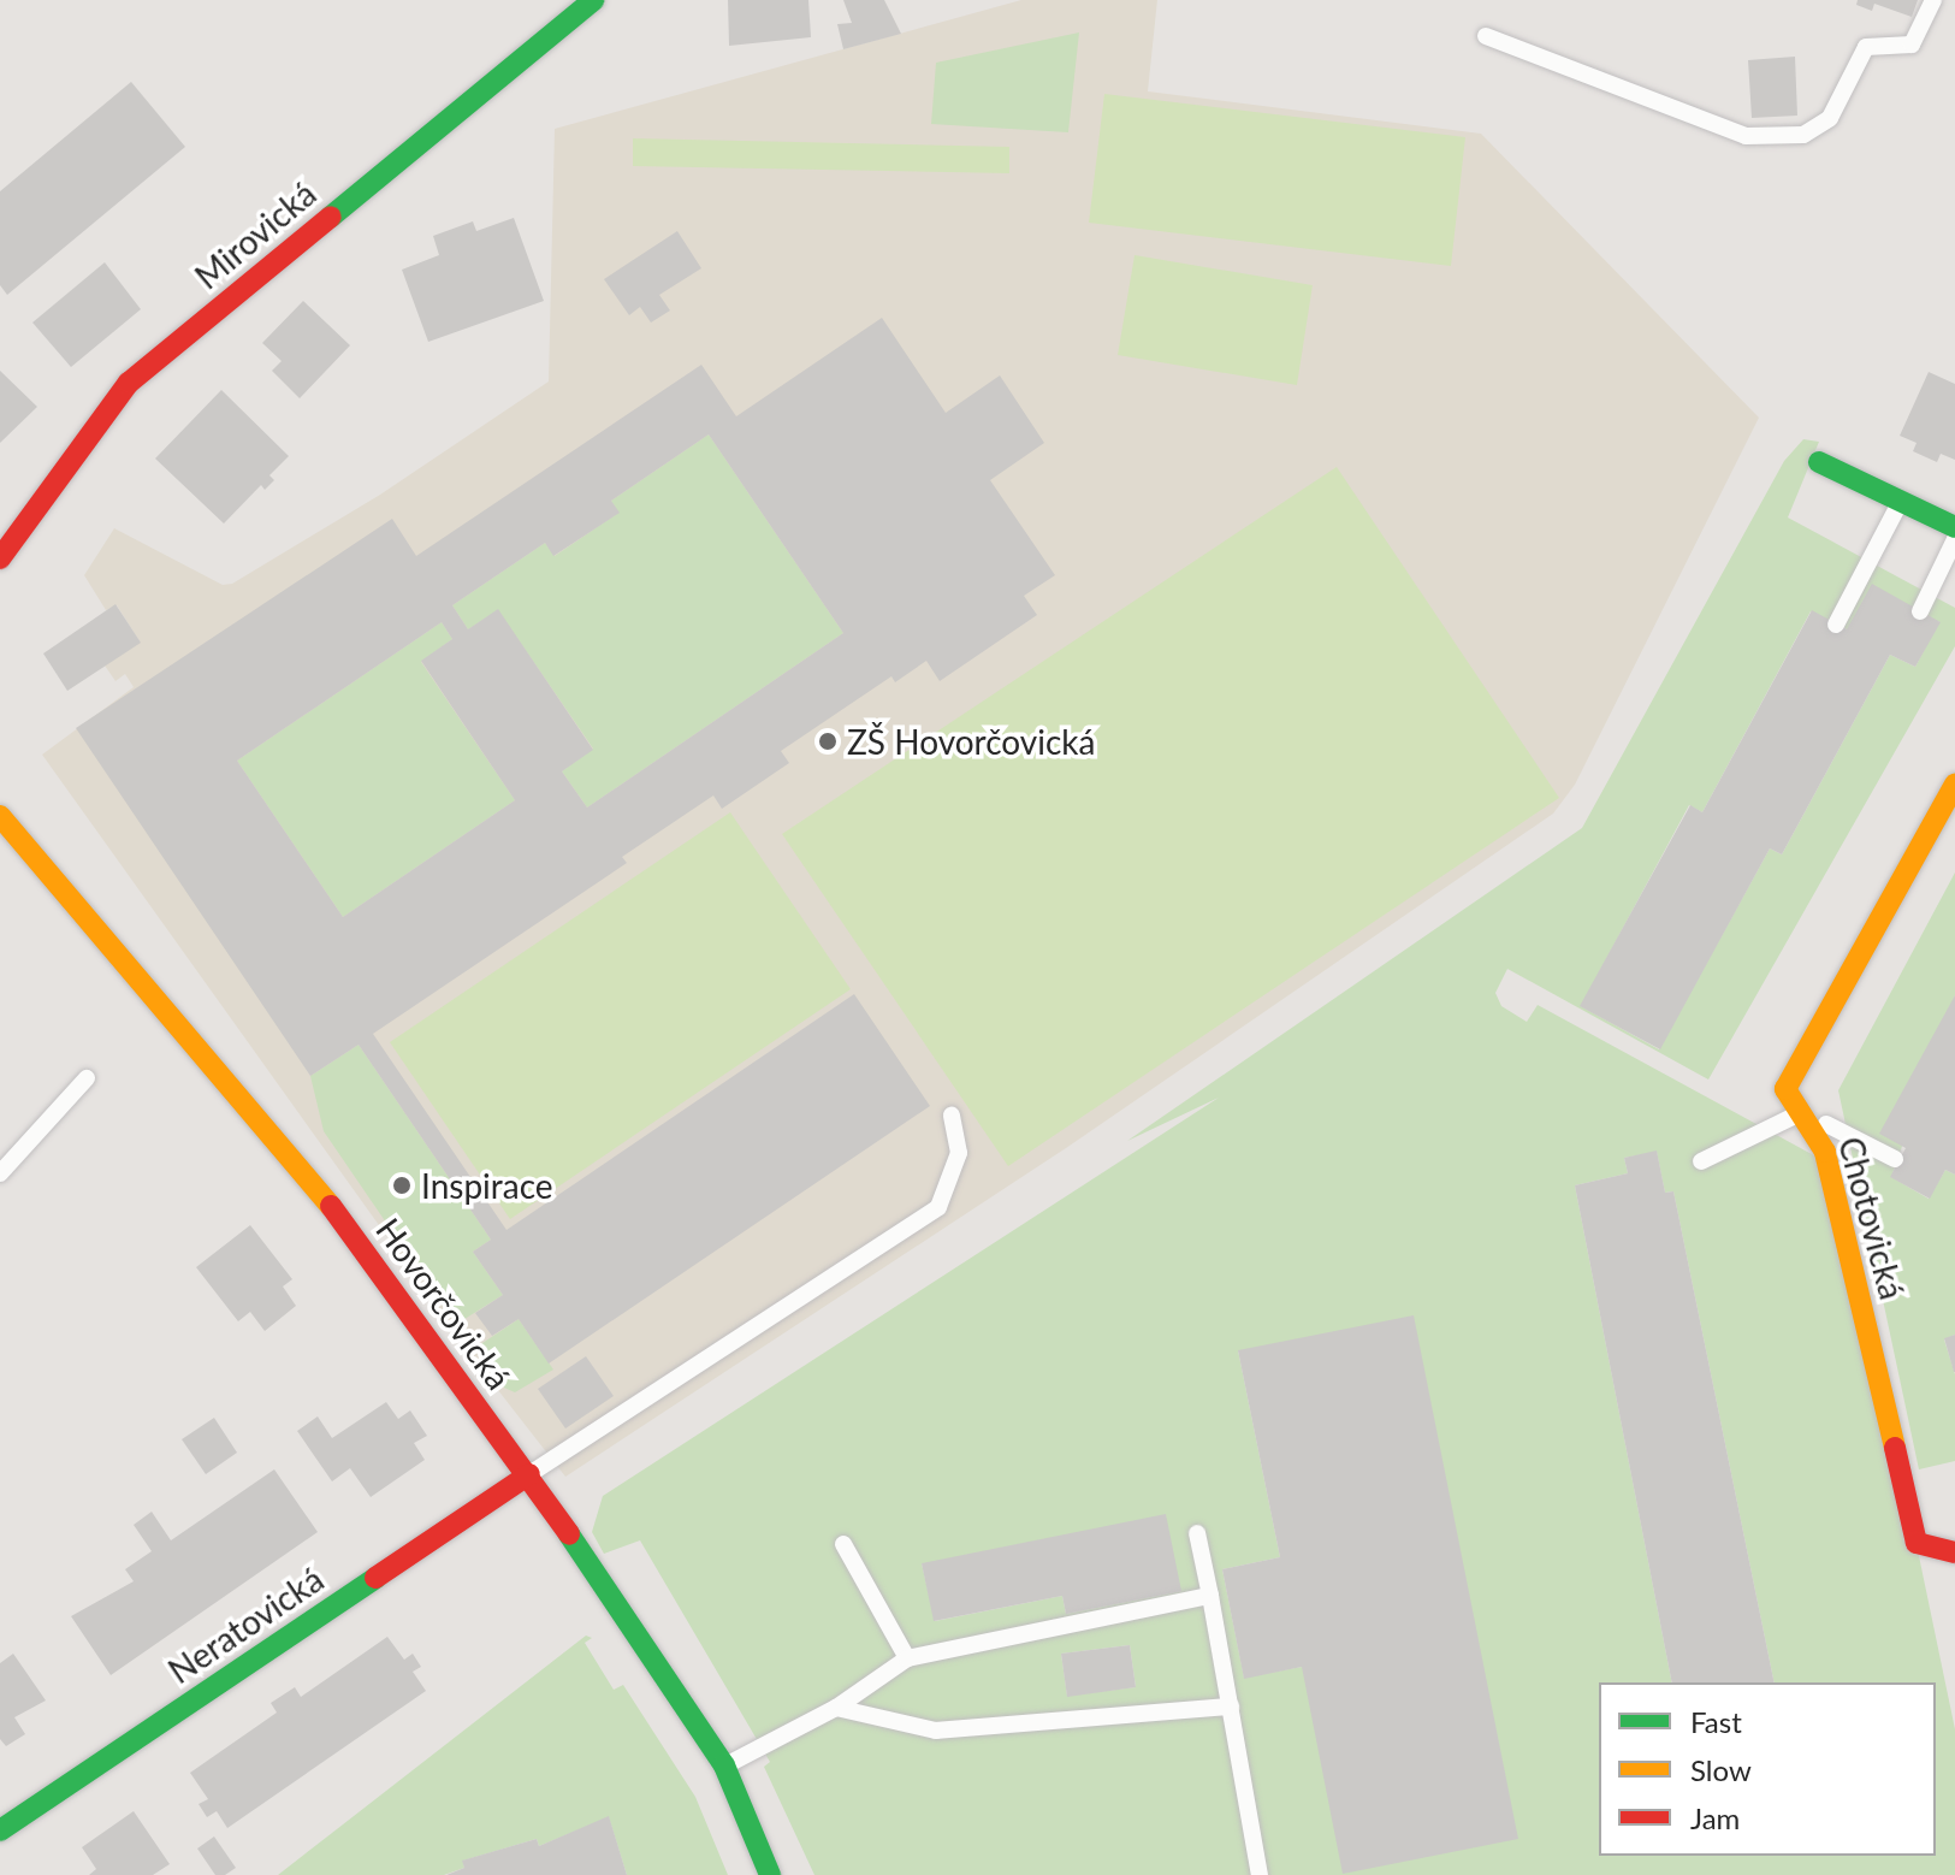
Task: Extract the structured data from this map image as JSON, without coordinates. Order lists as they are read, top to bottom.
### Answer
{
  "streets": {
    "street": [
      "Mirovická",
      "Chotovická",
      "Hovorčovická",
      "Neratovická"
    ]
  },
  "crossings": [
    ["Hovorčovická", "Neratovická"]
  ],
  "places": ["ZŠ Hovorčovická", "Inspirace"],
  "legend": ["Fast", "Slow", "Jam"]
}
